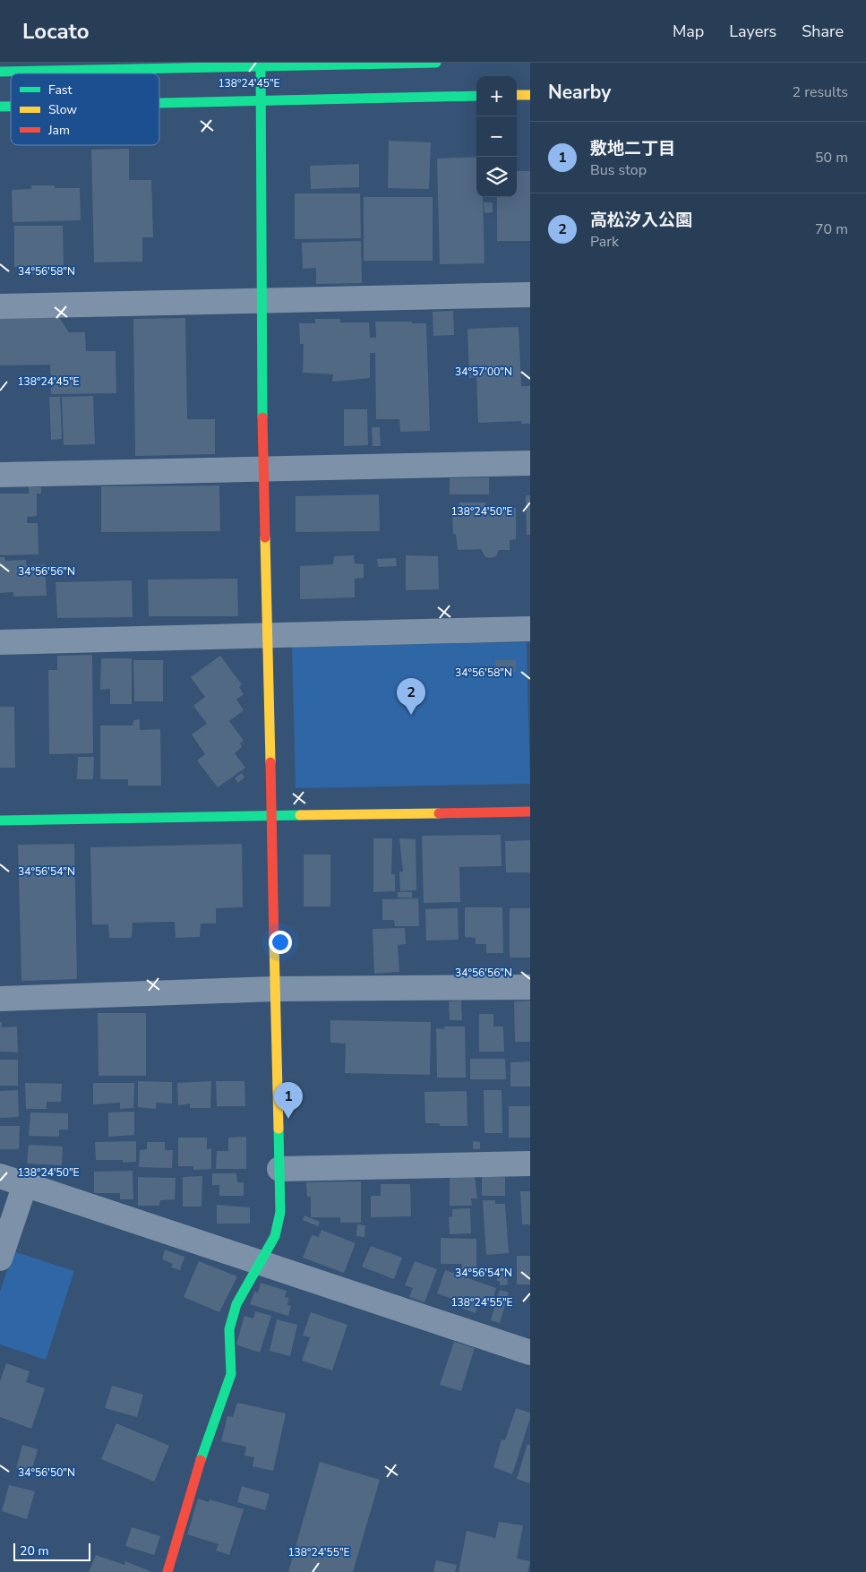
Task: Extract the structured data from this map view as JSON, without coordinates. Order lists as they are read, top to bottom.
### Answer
{
  "legend": ["Fast", "Slow", "Jam"],
  "scale_bar": "20 m",
  "page": {
    "header": "Locato",
    "nav": ["Map", "Layers", "Share"],
    "heading": ["Nearby", "2 results"],
    "map_buttons": ["+", "−"],
    "list": [
      {
        "mark": "1",
        "name": "敷地二丁目",
        "note": "Bus stop",
        "value": "50 m"
      },
      {
        "mark": "2",
        "name": "高松汐入公園",
        "note": "Park",
        "value": "70 m"
      }
    ],
    "pins": ["2", "1"],
    "scale": "20 m"
  },
  "coordinates": [
    "138°24'45\"E",
    "34°56'58\"N",
    "34°57'00\"N",
    "138°24'50\"E",
    "34°56'56\"N",
    "34°56'54\"N",
    "138°24'55\"E",
    "34°56'50\"N"
  ]
}
